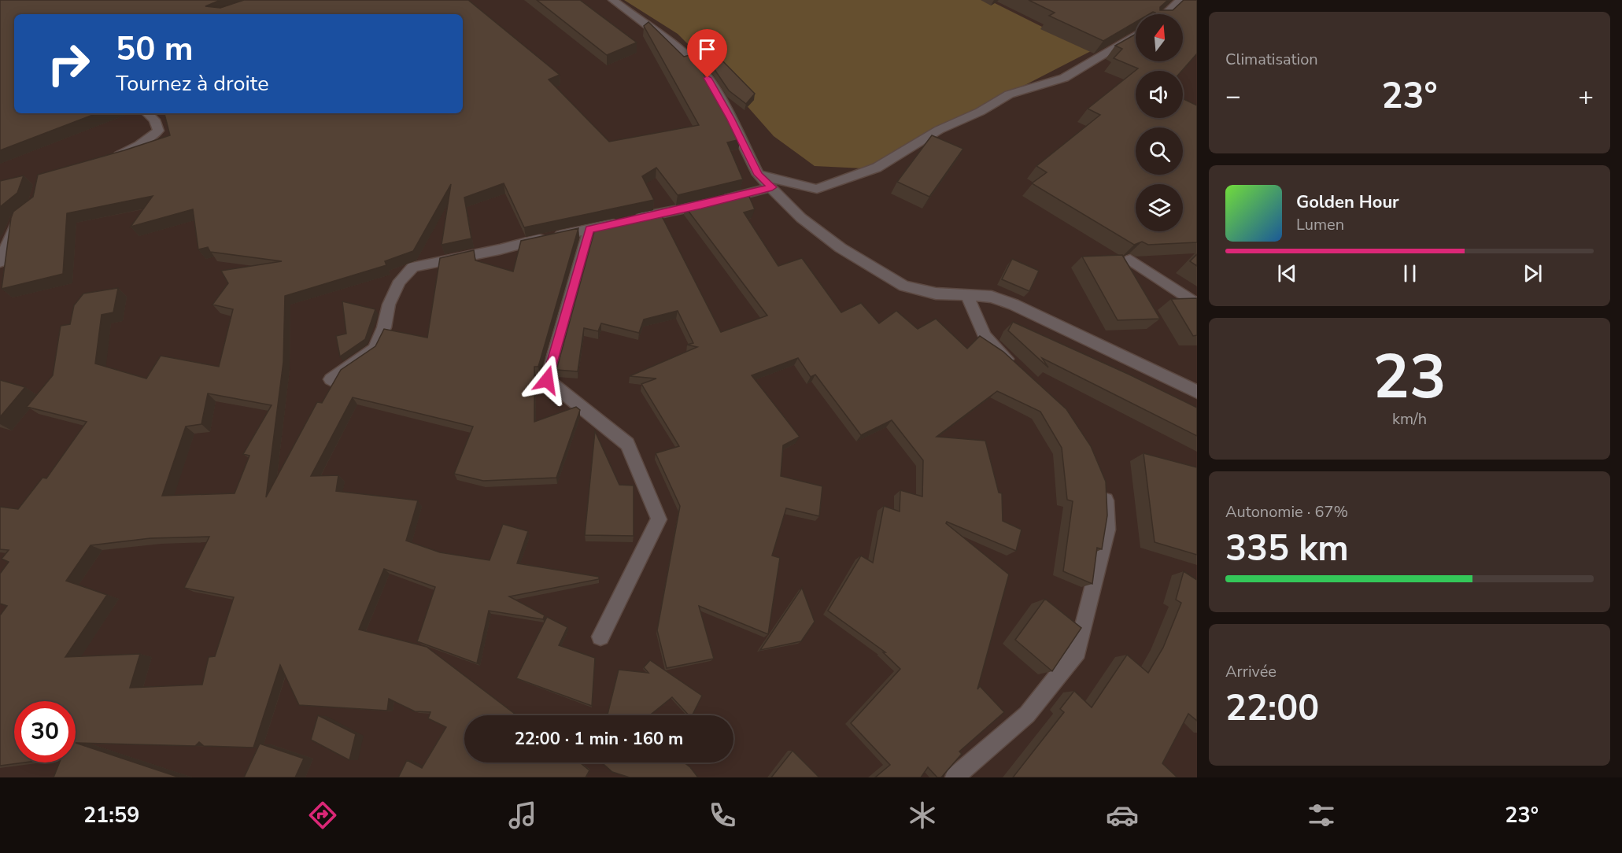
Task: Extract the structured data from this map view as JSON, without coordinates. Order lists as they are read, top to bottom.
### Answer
{
  "north": "top",
  "page": {
    "tile": [
      "Climatisation",
      ["23", "km/h"],
      ["Autonomie · 67%", "335 km"],
      ["Arrivée", "22:00"]
    ],
    "turn": ["50 m", "Tournez à droite"],
    "heat": ["−", "23°", "+"],
    "song": ["Golden Hour", "Lumen"],
    "limit": "30",
    "trip": "22:00 · 1 min · 160 m",
    "tabs": ["21:59", "23°"]
  }
}
